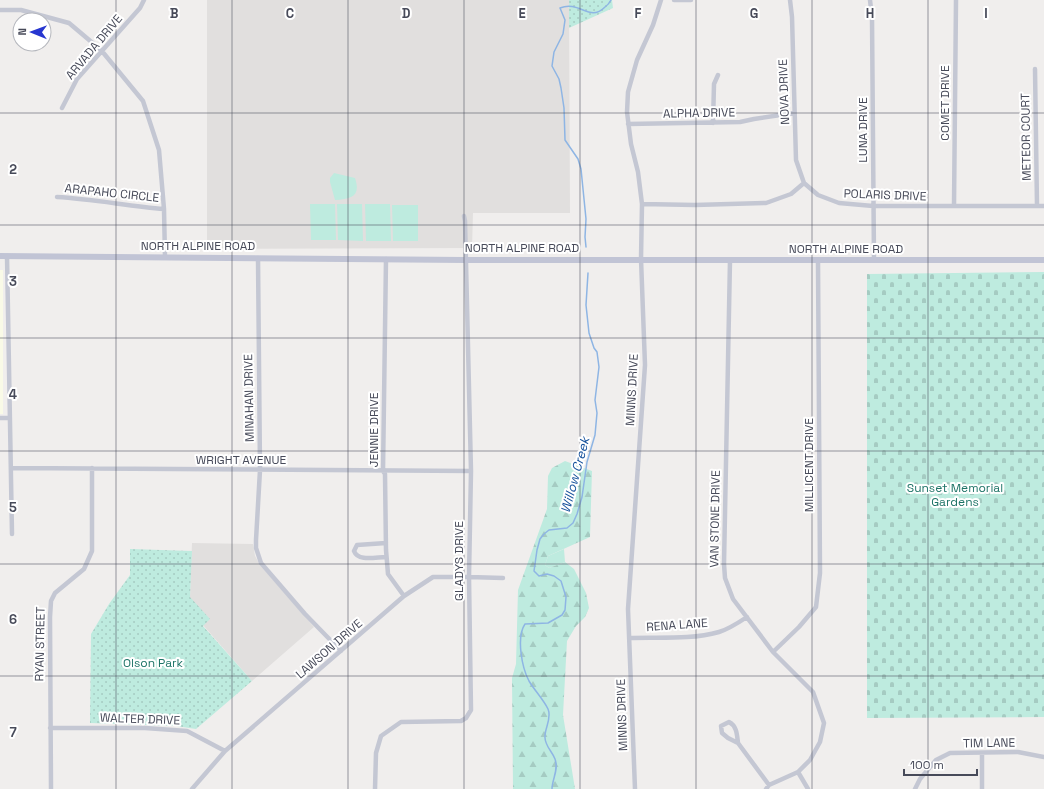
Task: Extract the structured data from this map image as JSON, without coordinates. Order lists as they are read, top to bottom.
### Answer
{
  "streets": {
    "main road": ["NORTH ALPINE ROAD"],
    "street": [
      "ARVADA DRIVE",
      "NOVA DRIVE",
      "COMET DRIVE",
      "ALPHA DRIVE",
      "LUNA DRIVE",
      "METEOR COURT",
      "ARAPAHO CIRCLE",
      "POLARIS DRIVE",
      "MINNS DRIVE",
      "MINAHAN DRIVE",
      "JENNIE DRIVE",
      "WRIGHT AVENUE",
      "MILLICENT DRIVE",
      "VAN STONE DRIVE",
      "GLADYS DRIVE",
      "RENA LANE",
      "RYAN STREET",
      "LAWSON DRIVE",
      "WALTER DRIVE",
      "TIM LANE"
    ]
  },
  "crossings": [
    ["NOVA DRIVE", "ALPHA DRIVE"],
    ["NOVA DRIVE", "POLARIS DRIVE"],
    ["COMET DRIVE", "POLARIS DRIVE"],
    ["ALPHA DRIVE", "MINNS DRIVE"],
    ["LUNA DRIVE", "POLARIS DRIVE"],
    ["LUNA DRIVE", "NORTH ALPINE ROAD"],
    ["METEOR COURT", "POLARIS DRIVE"],
    ["NORTH ALPINE ROAD", "MINNS DRIVE"],
    ["NORTH ALPINE ROAD", "MINAHAN DRIVE"],
    ["NORTH ALPINE ROAD", "JENNIE DRIVE"],
    ["NORTH ALPINE ROAD", "MILLICENT DRIVE"],
    ["NORTH ALPINE ROAD", "VAN STONE DRIVE"],
    ["NORTH ALPINE ROAD", "GLADYS DRIVE"],
    ["MINNS DRIVE", "RENA LANE"],
    ["MINAHAN DRIVE", "WRIGHT AVENUE"],
    ["MINAHAN DRIVE", "LAWSON DRIVE"],
    ["JENNIE DRIVE", "WRIGHT AVENUE"],
    ["JENNIE DRIVE", "LAWSON DRIVE"],
    ["WRIGHT AVENUE", "GLADYS DRIVE"],
    ["WRIGHT AVENUE", "RYAN STREET"],
    ["MILLICENT DRIVE", "VAN STONE DRIVE"],
    ["VAN STONE DRIVE", "RENA LANE"],
    ["GLADYS DRIVE", "LAWSON DRIVE"],
    ["RYAN STREET", "WALTER DRIVE"],
    ["LAWSON DRIVE", "WALTER DRIVE"]
  ],
  "water": ["Willow Creek"],
  "parks": ["Sunset Memorial Gardens", "Olson Park"],
  "scale_bar": "100 m",
  "north": "left",
  "grid": {
    "columns": [
      "B",
      "C",
      "D",
      "E",
      "F",
      "G",
      "H",
      "I"
    ],
    "rows": [
      "2",
      "3",
      "4",
      "5",
      "6",
      "7"
    ]
  }
}
